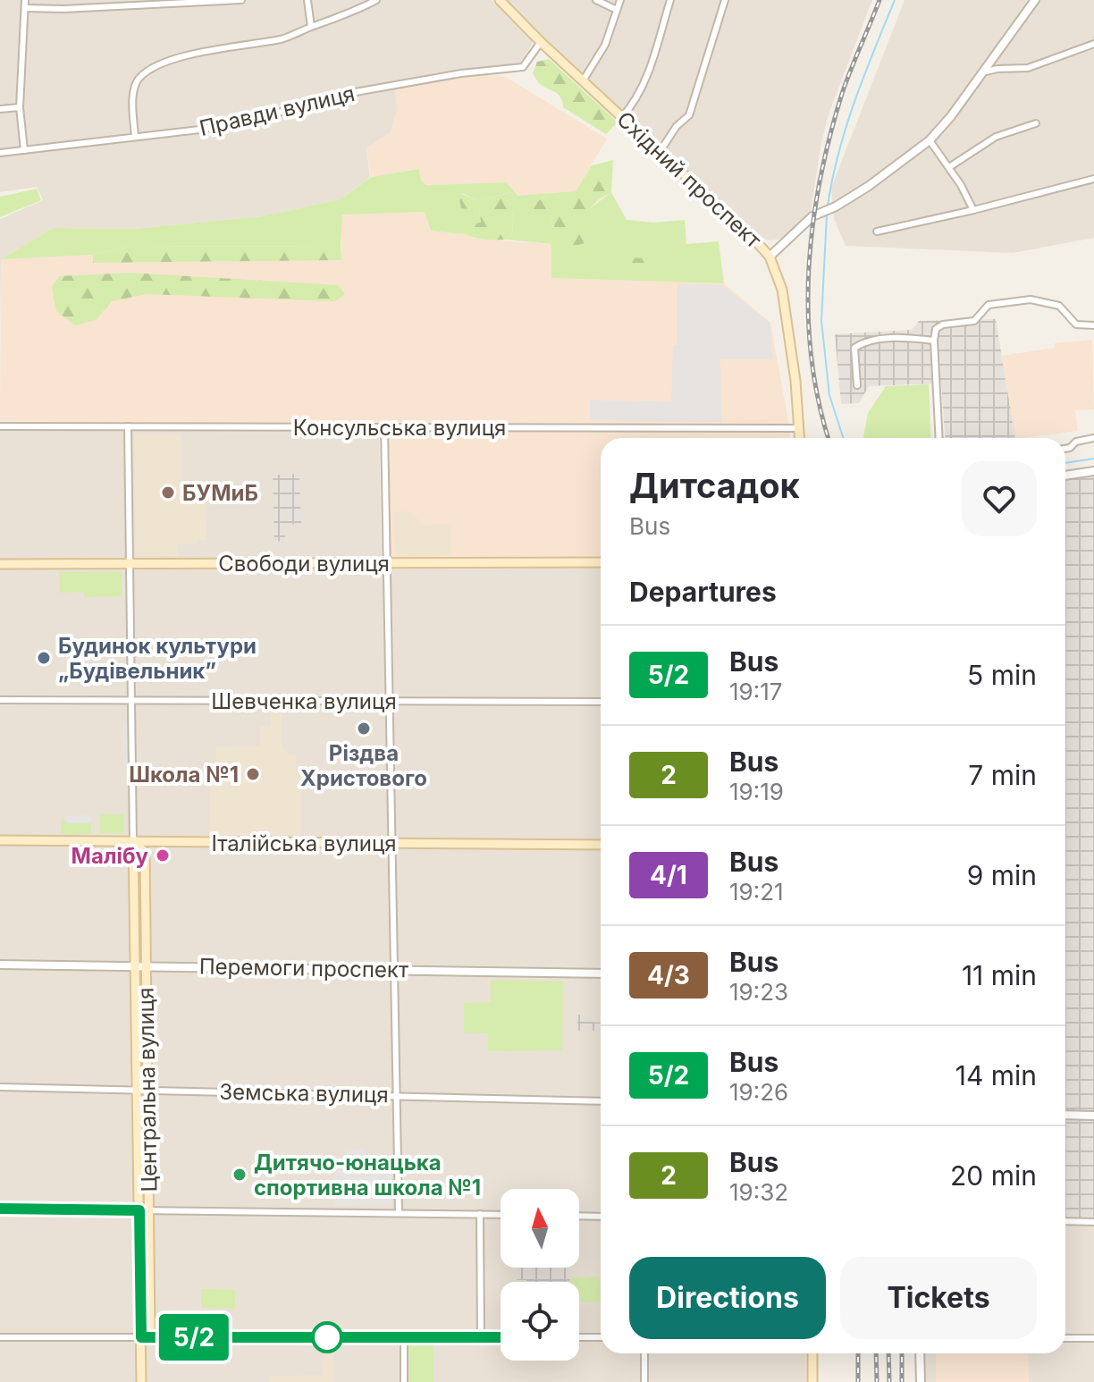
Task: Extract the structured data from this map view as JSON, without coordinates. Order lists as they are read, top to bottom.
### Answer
{
  "streets": {
    "main road": [
      "Східний проспект",
      "Свободи вулиця",
      "Італійська вулиця",
      "Центральна вулиця"
    ],
    "street": [
      "Правди вулиця",
      "Консульська вулиця",
      "Шевченка вулиця",
      "Перемоги проспект",
      "Земська вулиця"
    ]
  },
  "crossings": [
    ["Правди вулиця", "Східний проспект"],
    ["Східний проспект", "Консульська вулиця"],
    ["Консульська вулиця", "Центральна вулиця"],
    ["Свободи вулиця", "Центральна вулиця"],
    ["Шевченка вулиця", "Центральна вулиця"],
    ["Італійська вулиця", "Центральна вулиця"],
    ["Перемоги проспект", "Центральна вулиця"],
    ["Центральна вулиця", "Земська вулиця"]
  ],
  "places": [
    "БУМиБ",
    "Будинок культури „Будівельник”",
    "Різдва Христового",
    "Школа №1",
    "Малібу",
    "Дитячо-юнацька спортивна школа №1"
  ],
  "lines": ["bus line 5/2"],
  "north": "top",
  "page": {
    "on_map": "5/2",
    "heading": [
      ["Дитсадок", "Bus"],
      "Departures"
    ],
    "list": [
      {
        "mark": "5/2",
        "name": "Bus",
        "note": "19:17",
        "value": "5 min"
      },
      {
        "mark": "2",
        "name": "Bus",
        "note": "19:19",
        "value": "7 min"
      },
      {
        "mark": "4/1",
        "name": "Bus",
        "note": "19:21",
        "value": "9 min"
      },
      {
        "mark": "4/3",
        "name": "Bus",
        "note": "19:23",
        "value": "11 min"
      },
      {
        "mark": "5/2",
        "name": "Bus",
        "note": "19:26",
        "value": "14 min"
      },
      {
        "mark": "2",
        "name": "Bus",
        "note": "19:32",
        "value": "20 min"
      }
    ],
    "buttons": ["Directions", "Tickets"]
  }
}
